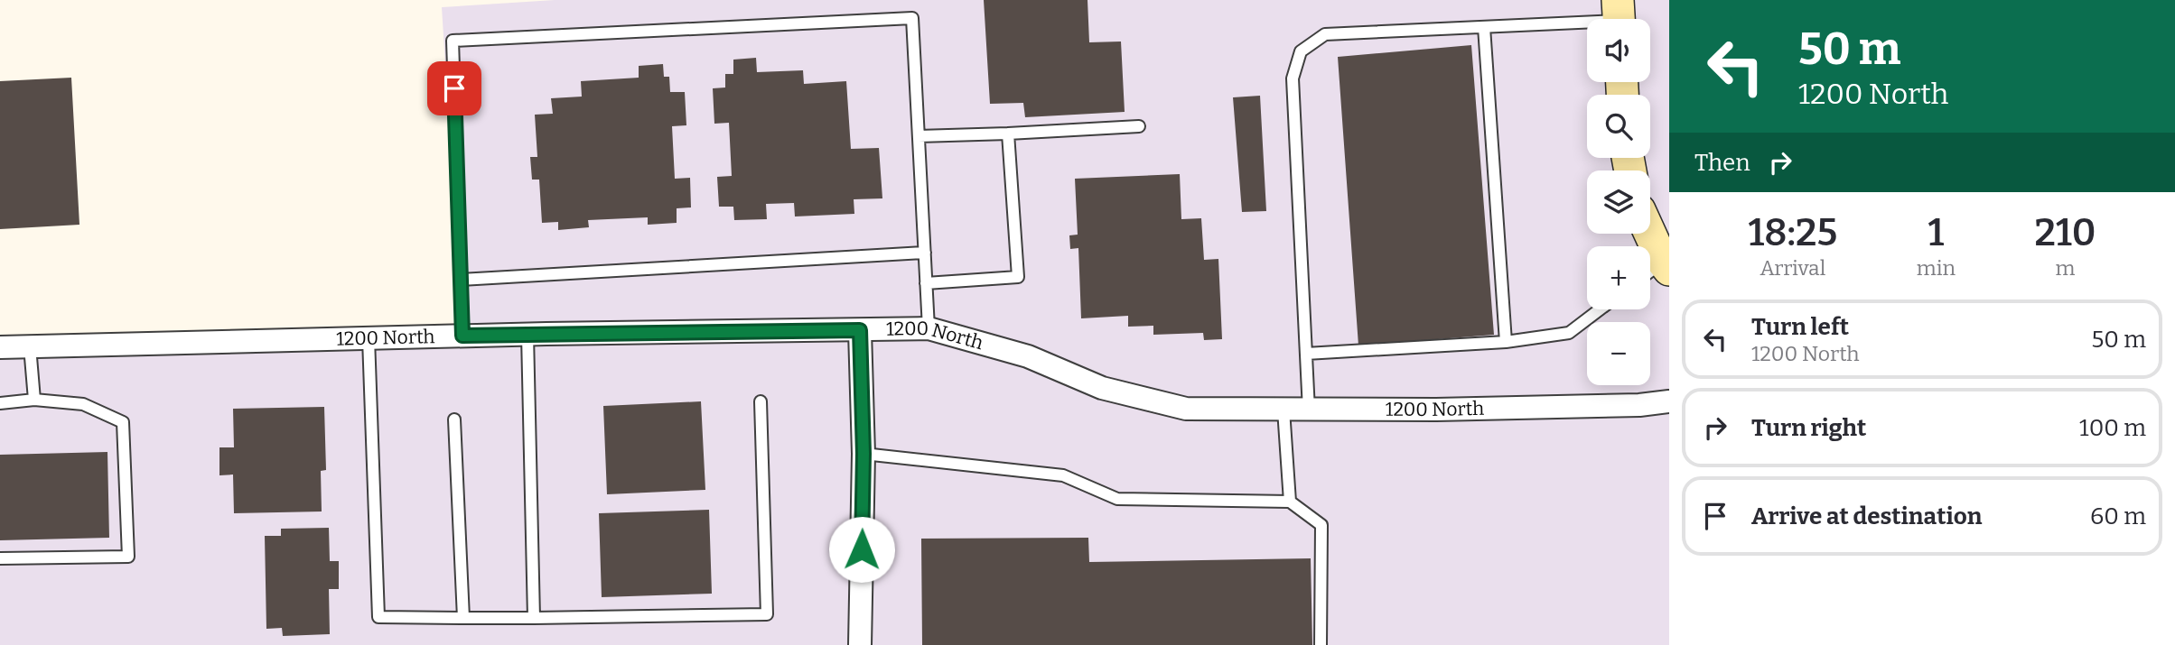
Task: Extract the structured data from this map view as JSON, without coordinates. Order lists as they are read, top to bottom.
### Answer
{
  "streets": {
    "street": ["1200 North"]
  },
  "page": {
    "turn": ["50 m", "1200 North"],
    "map_buttons": ["+", "−"],
    "then": "Then",
    "eta": [
      "18:25",
      "Arrival",
      "1",
      "min",
      "210",
      "m"
    ],
    "list": [
      {
        "name": "Turn left",
        "note": "1200 North",
        "value": "50 m"
      },
      {
        "name": "Turn right",
        "value": "100 m"
      },
      {
        "name": "Arrive at destination",
        "value": "60 m"
      }
    ]
  }
}
